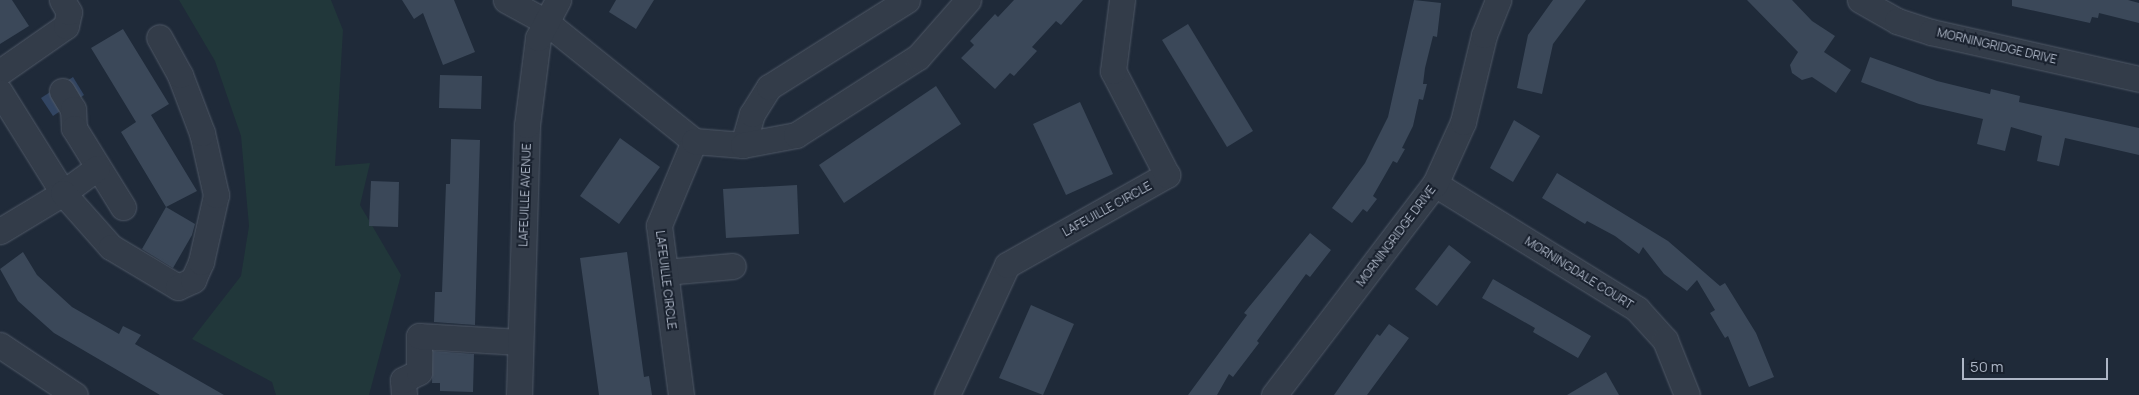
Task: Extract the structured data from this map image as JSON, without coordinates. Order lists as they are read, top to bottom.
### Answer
{
  "streets": {
    "street": [
      "MORNINGRIDGE DRIVE",
      "LAFEUILLE AVENUE",
      "LAFEUILLE CIRCLE",
      "MORNINGDALE COURT"
    ]
  },
  "crossings": [
    ["MORNINGRIDGE DRIVE", "MORNINGDALE COURT"]
  ],
  "scale_bar": "50 m"
}
